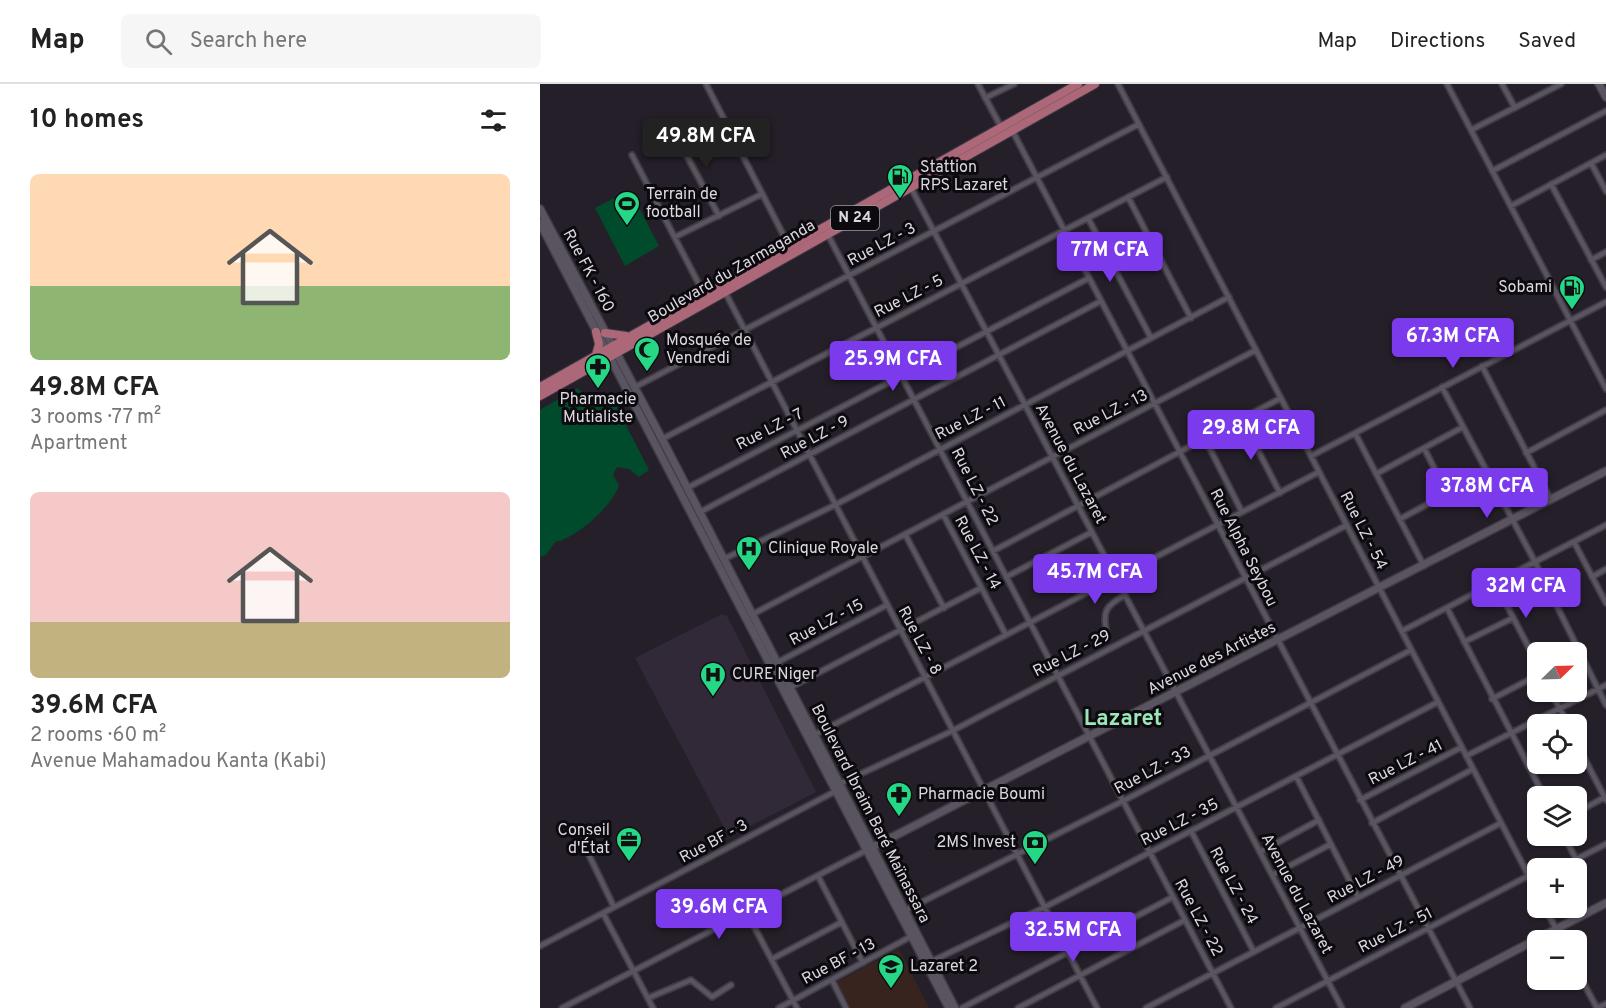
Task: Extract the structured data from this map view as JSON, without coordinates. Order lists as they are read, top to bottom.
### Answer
{
  "streets": {
    "main road": [
      "N 24",
      "Rue FK - 160",
      "Boulevard du Zarmaganda",
      "Avenue des Artistes",
      "Boulevard Ibraim Baré Maïnassara"
    ],
    "street": [
      "Rue LZ - 3",
      "Rue LZ - 5",
      "Rue LZ - 13",
      "Rue LZ - 11",
      "Rue LZ - 7",
      "Rue LZ - 9",
      "Avenue du Lazaret",
      "Rue LZ - 22",
      "Rue LZ - 54",
      "Rue Alpha Seybou",
      "Rue LZ - 14",
      "Rue LZ - 15",
      "Rue LZ - 8",
      "Rue LZ - 29",
      "Rue LZ - 41",
      "Rue LZ - 33",
      "Rue LZ - 35",
      "Rue BF - 3",
      "Rue LZ - 49",
      "Rue LZ - 24",
      "Rue LZ - 51",
      "Rue BF - 13"
    ]
  },
  "crossings": [
    ["Rue LZ - 3", "Avenue du Lazaret"],
    ["Rue LZ - 3", "Rue LZ - 22"],
    ["Rue LZ - 3", "Rue LZ - 54"],
    ["Rue LZ - 3", "Rue Alpha Seybou"],
    ["Rue LZ - 3", "Rue LZ - 8"],
    ["Rue LZ - 3", "Boulevard Ibraim Baré Maïnassara"],
    ["Rue FK - 160", "Boulevard du Zarmaganda"],
    ["Rue FK - 160", "Boulevard Ibraim Baré Maïnassara"],
    ["Boulevard du Zarmaganda", "Avenue du Lazaret"],
    ["Boulevard du Zarmaganda", "Rue LZ - 22"],
    ["Boulevard du Zarmaganda", "Rue Alpha Seybou"],
    ["Boulevard du Zarmaganda", "Rue LZ - 8"],
    ["Boulevard du Zarmaganda", "Boulevard Ibraim Baré Maïnassara"],
    ["Rue LZ - 5", "Avenue du Lazaret"],
    ["Rue LZ - 5", "Rue LZ - 22"],
    ["Rue LZ - 5", "Rue LZ - 54"],
    ["Rue LZ - 5", "Rue Alpha Seybou"],
    ["Rue LZ - 5", "Rue LZ - 8"],
    ["Rue LZ - 5", "Boulevard Ibraim Baré Maïnassara"],
    ["Rue LZ - 13", "Avenue du Lazaret"],
    ["Rue LZ - 13", "Rue LZ - 22"],
    ["Rue LZ - 13", "Rue LZ - 54"],
    ["Rue LZ - 13", "Rue Alpha Seybou"],
    ["Rue LZ - 13", "Rue LZ - 14"],
    ["Rue LZ - 13", "Rue LZ - 8"],
    ["Rue LZ - 13", "Boulevard Ibraim Baré Maïnassara"],
    ["Rue LZ - 11", "Avenue du Lazaret"],
    ["Rue LZ - 11", "Rue LZ - 22"],
    ["Rue LZ - 11", "Rue LZ - 54"],
    ["Rue LZ - 11", "Rue Alpha Seybou"],
    ["Rue LZ - 11", "Rue LZ - 8"],
    ["Rue LZ - 11", "Boulevard Ibraim Baré Maïnassara"],
    ["Rue LZ - 7", "Avenue du Lazaret"],
    ["Rue LZ - 7", "Rue LZ - 22"],
    ["Rue LZ - 7", "Rue Alpha Seybou"],
    ["Rue LZ - 7", "Rue LZ - 8"],
    ["Rue LZ - 7", "Boulevard Ibraim Baré Maïnassara"],
    ["Rue LZ - 9", "Avenue du Lazaret"],
    ["Rue LZ - 9", "Rue LZ - 22"],
    ["Rue LZ - 9", "Rue Alpha Seybou"],
    ["Rue LZ - 9", "Rue LZ - 8"],
    ["Rue LZ - 9", "Boulevard Ibraim Baré Maïnassara"],
    ["Avenue du Lazaret", "Rue LZ - 29"],
    ["Avenue du Lazaret", "Avenue des Artistes"],
    ["Avenue du Lazaret", "Rue LZ - 33"],
    ["Avenue du Lazaret", "Rue LZ - 35"],
    ["Avenue du Lazaret", "Rue LZ - 49"],
    ["Avenue du Lazaret", "Rue LZ - 51"],
    ["Rue LZ - 22", "Rue LZ - 29"],
    ["Rue LZ - 22", "Avenue des Artistes"],
    ["Rue LZ - 22", "Rue LZ - 33"],
    ["Rue LZ - 22", "Rue LZ - 35"],
    ["Rue LZ - 22", "Rue LZ - 49"],
    ["Rue LZ - 54", "Rue LZ - 29"],
    ["Rue LZ - 54", "Avenue des Artistes"],
    ["Rue LZ - 54", "Rue LZ - 41"],
    ["Rue LZ - 54", "Rue LZ - 33"],
    ["Rue LZ - 54", "Rue LZ - 35"],
    ["Rue LZ - 54", "Rue LZ - 49"],
    ["Rue Alpha Seybou", "Rue LZ - 29"],
    ["Rue Alpha Seybou", "Avenue des Artistes"],
    ["Rue Alpha Seybou", "Rue LZ - 41"],
    ["Rue Alpha Seybou", "Rue LZ - 33"],
    ["Rue Alpha Seybou", "Rue LZ - 35"],
    ["Rue Alpha Seybou", "Rue LZ - 49"],
    ["Rue Alpha Seybou", "Rue LZ - 51"],
    ["Rue LZ - 15", "Rue LZ - 8"],
    ["Rue LZ - 15", "Boulevard Ibraim Baré Maïnassara"],
    ["Rue LZ - 8", "Rue LZ - 29"],
    ["Rue LZ - 8", "Avenue des Artistes"],
    ["Rue LZ - 8", "Rue LZ - 33"],
    ["Rue LZ - 8", "Rue LZ - 35"],
    ["Rue LZ - 29", "Boulevard Ibraim Baré Maïnassara"],
    ["Avenue des Artistes", "Boulevard Ibraim Baré Maïnassara"],
    ["Rue LZ - 33", "Boulevard Ibraim Baré Maïnassara"],
    ["Boulevard Ibraim Baré Maïnassara", "Rue LZ - 35"],
    ["Boulevard Ibraim Baré Maïnassara", "Rue BF - 3"],
    ["Boulevard Ibraim Baré Maïnassara", "Rue BF - 13"],
    ["Rue LZ - 35", "Rue LZ - 24"],
    ["Rue LZ - 49", "Rue LZ - 24"]
  ],
  "districts": ["Lazaret"],
  "places": {
    "fuel station": ["Stattion RPS Lazaret", "Sobami"],
    "sports": ["Terrain de football"],
    "mosque": ["Mosquée de Vendredi"],
    "pharmacy": ["Pharmacie Mutialiste", "Pharmacie Boumi"],
    "hospital": ["Clinique Royale", "CURE Niger"],
    "office": ["Conseil d'État"],
    "bank": ["2MS Invest"],
    "school or university": ["Lazaret 2"]
  },
  "north": "top right",
  "page": {
    "header": "Map",
    "search": "Search here",
    "nav": ["Map", "Directions", "Saved"],
    "heading": "10 homes",
    "price": [
      "49.8M CFA",
      "77M CFA",
      "67.3M CFA",
      "25.9M CFA",
      "29.8M CFA",
      "37.8M CFA",
      "45.7M CFA",
      "32M CFA",
      "39.6M CFA",
      "32.5M CFA"
    ],
    "list": [
      {
        "name": "49.8M CFA",
        "note": "3 rooms · 77 m² · Apartment"
      },
      {
        "name": "39.6M CFA",
        "note": "2 rooms · 60 m² · Avenue Mahamadou Kanta (Kabi)"
      }
    ],
    "map_buttons": ["+", "−"]
  }
}
